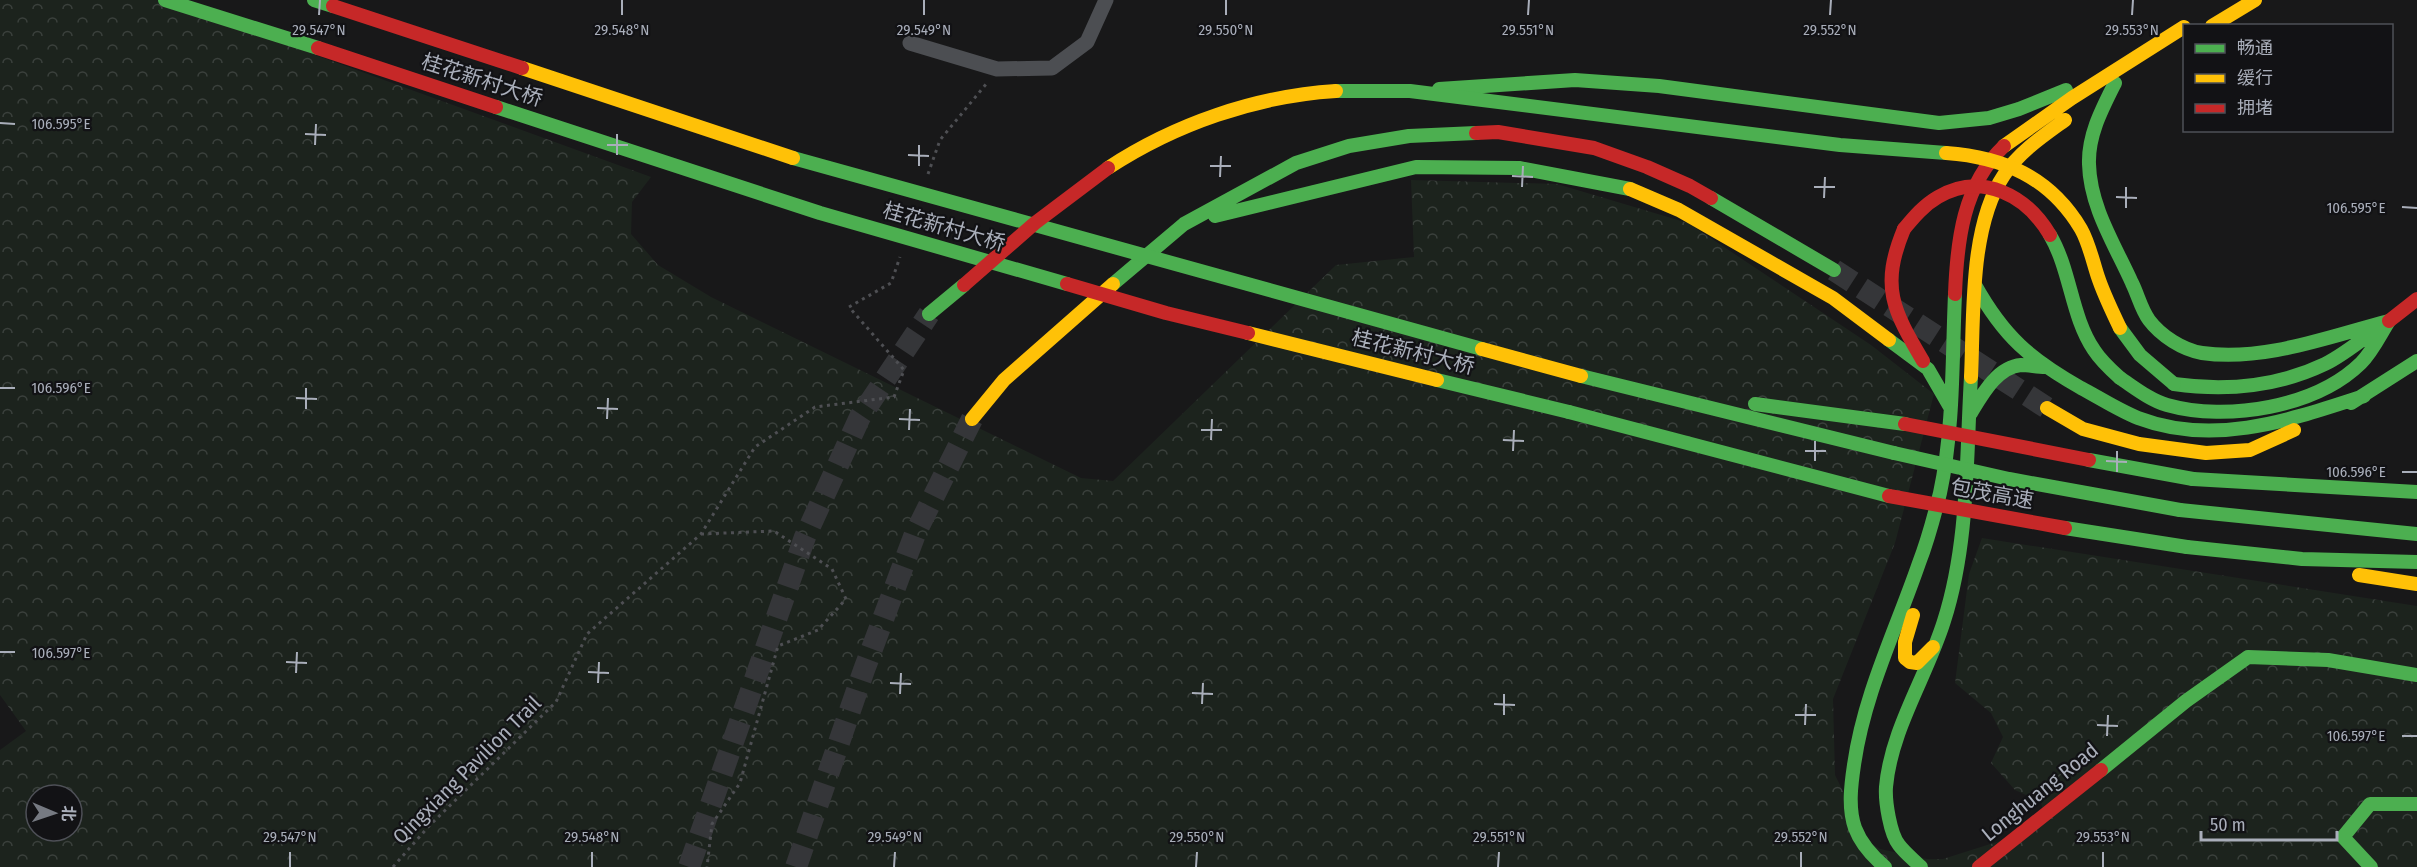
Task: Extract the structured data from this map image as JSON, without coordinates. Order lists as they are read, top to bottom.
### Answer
{
  "streets": {
    "main road": ["桂花新村大桥", "包茂高速", "Longhuang Road"],
    "path": ["Qingxiang Pavilion Trail"]
  },
  "crossings": [
    ["桂花新村大桥", "包茂高速"]
  ],
  "legend": ["畅通", "缓行", "拥堵"],
  "scale_bar": "50 m",
  "north": "right",
  "coordinates": [
    "29.547°N",
    "29.548°N",
    "29.549°N",
    "29.550°N",
    "29.551°N",
    "29.552°N",
    "29.553°N",
    "106.595°E",
    "106.596°E",
    "106.597°E"
  ]
}
